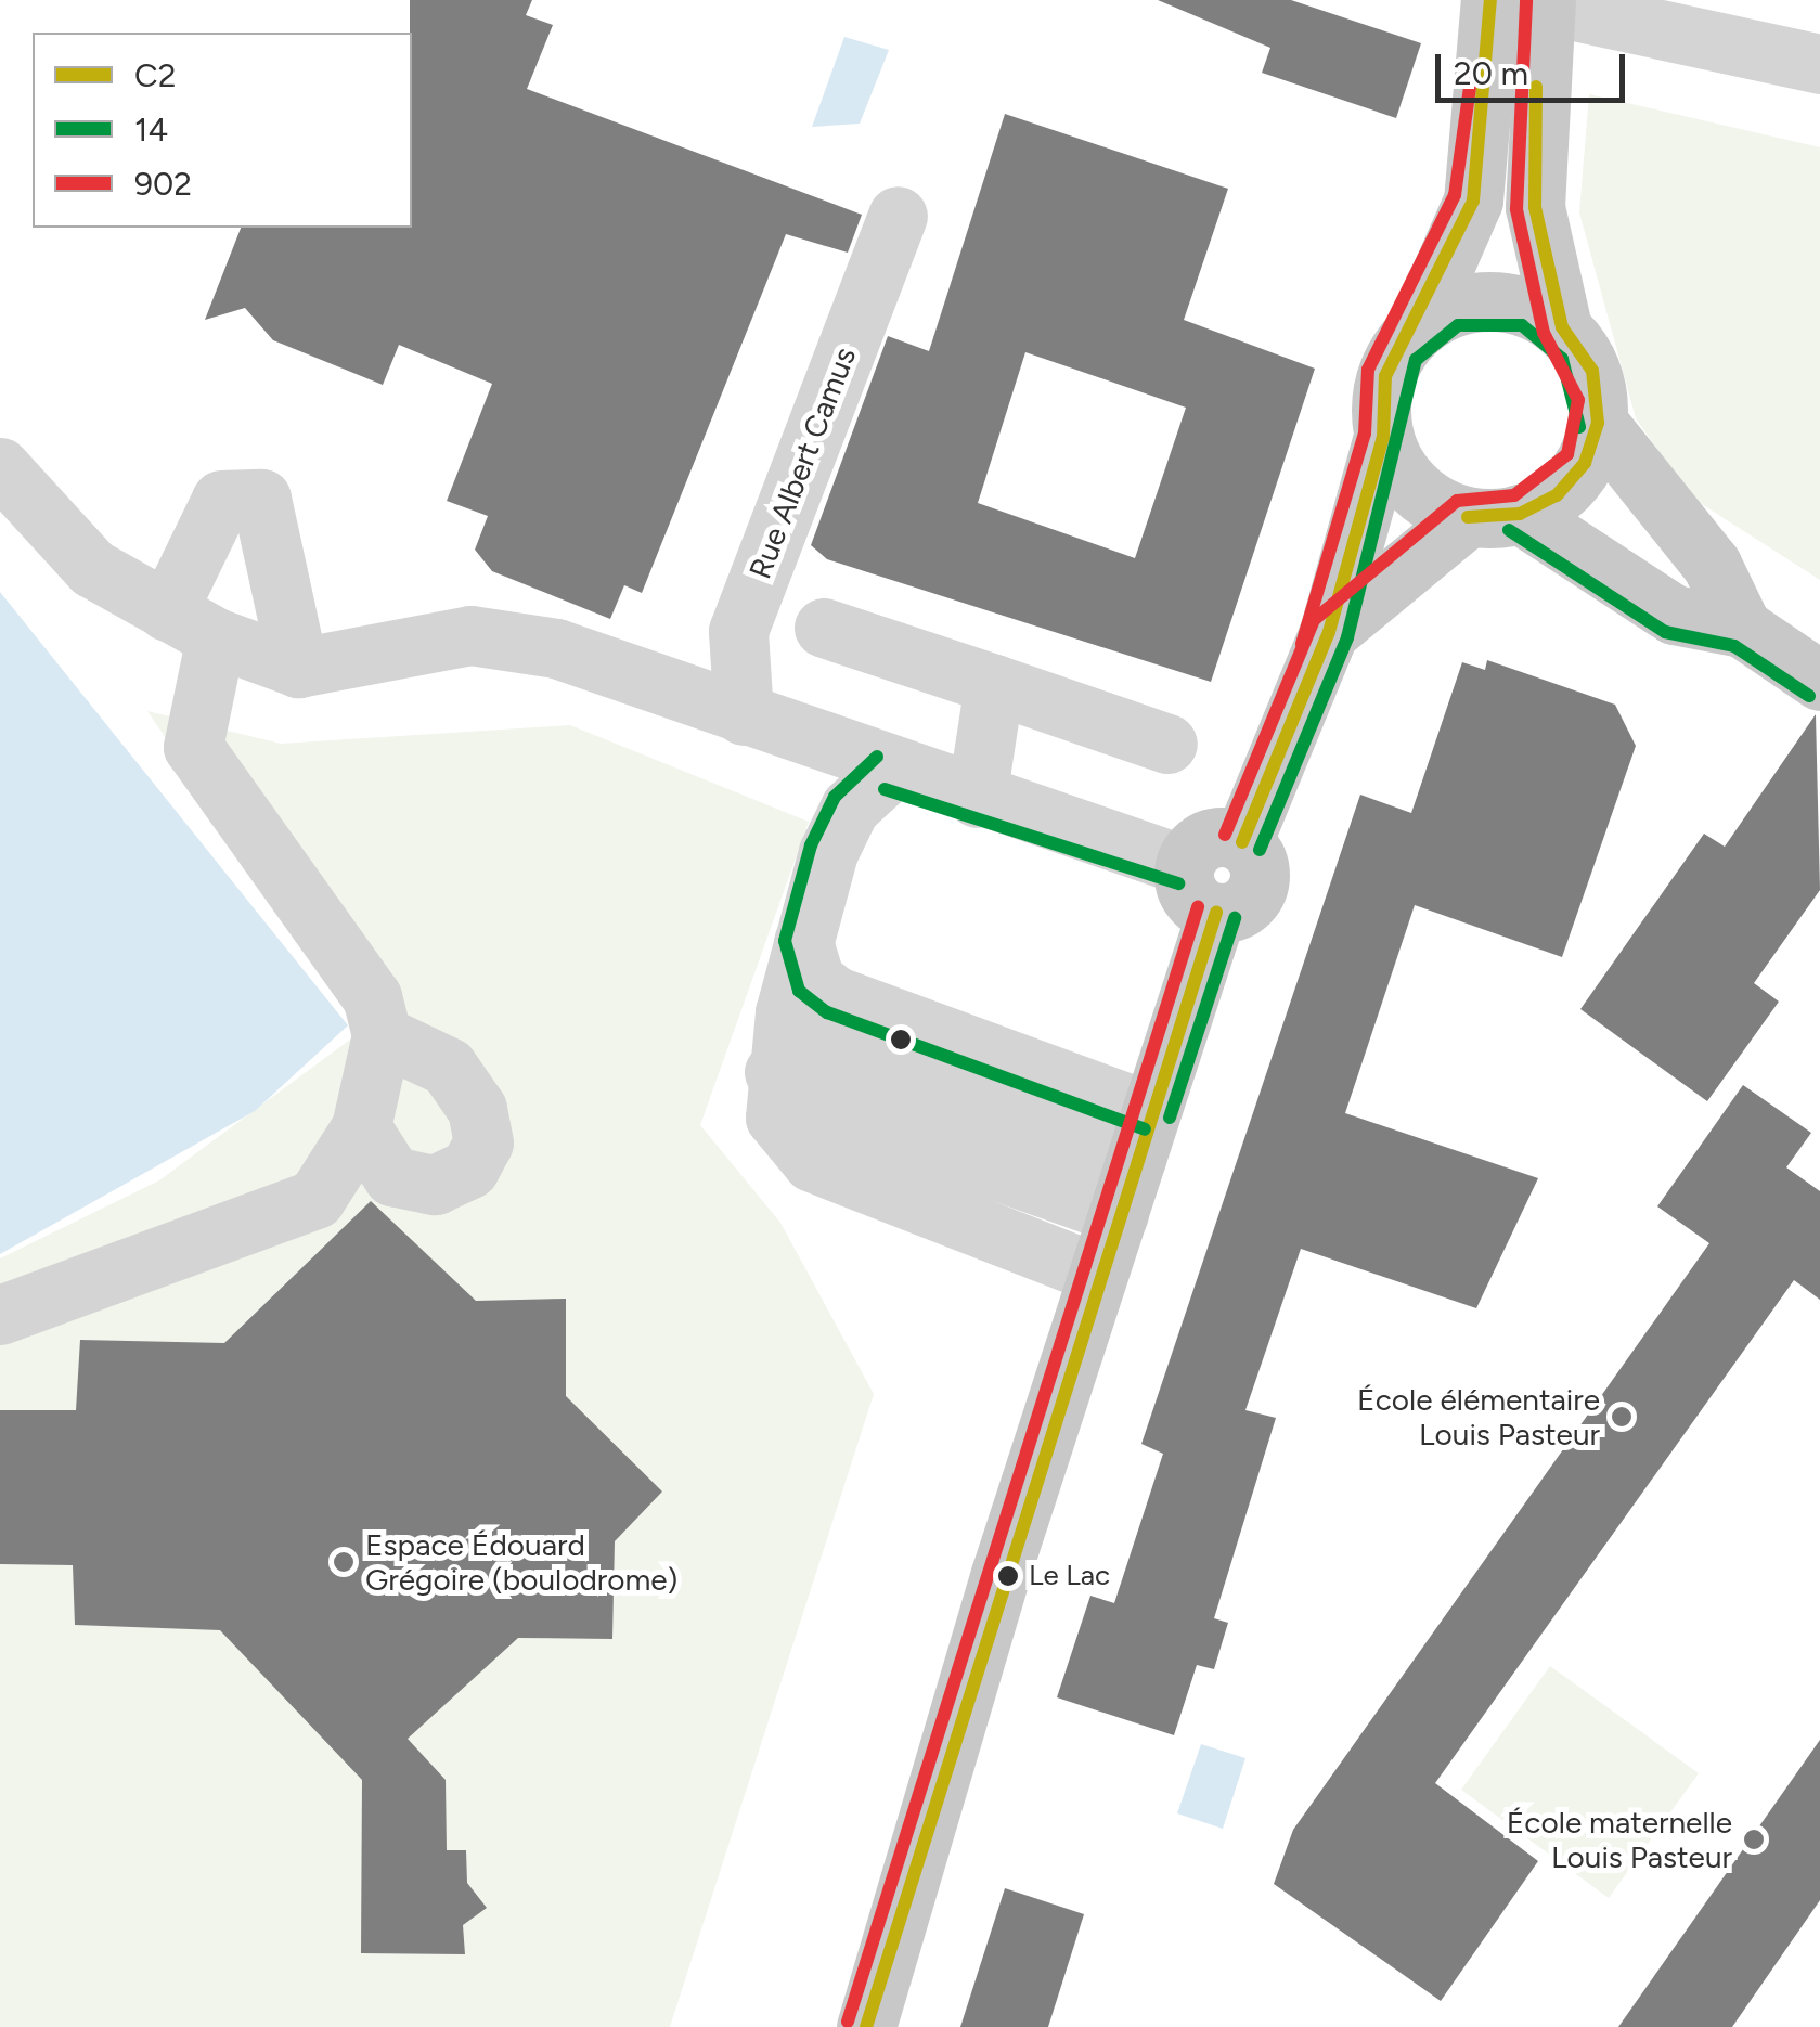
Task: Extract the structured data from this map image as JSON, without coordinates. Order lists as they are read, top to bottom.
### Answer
{
  "streets": {
    "street": ["Rue Albert Camus"]
  },
  "places": [
    "École élémentaire Louis Pasteur",
    "Espace Édouard Grégoire (boulodrome)",
    "Le Lac",
    "École maternelle Louis Pasteur"
  ],
  "lines": ["transit line C2", "transit line 902", "transit line 14"],
  "legend": ["C2", "14", "902"],
  "scale_bar": "20 m"
}
